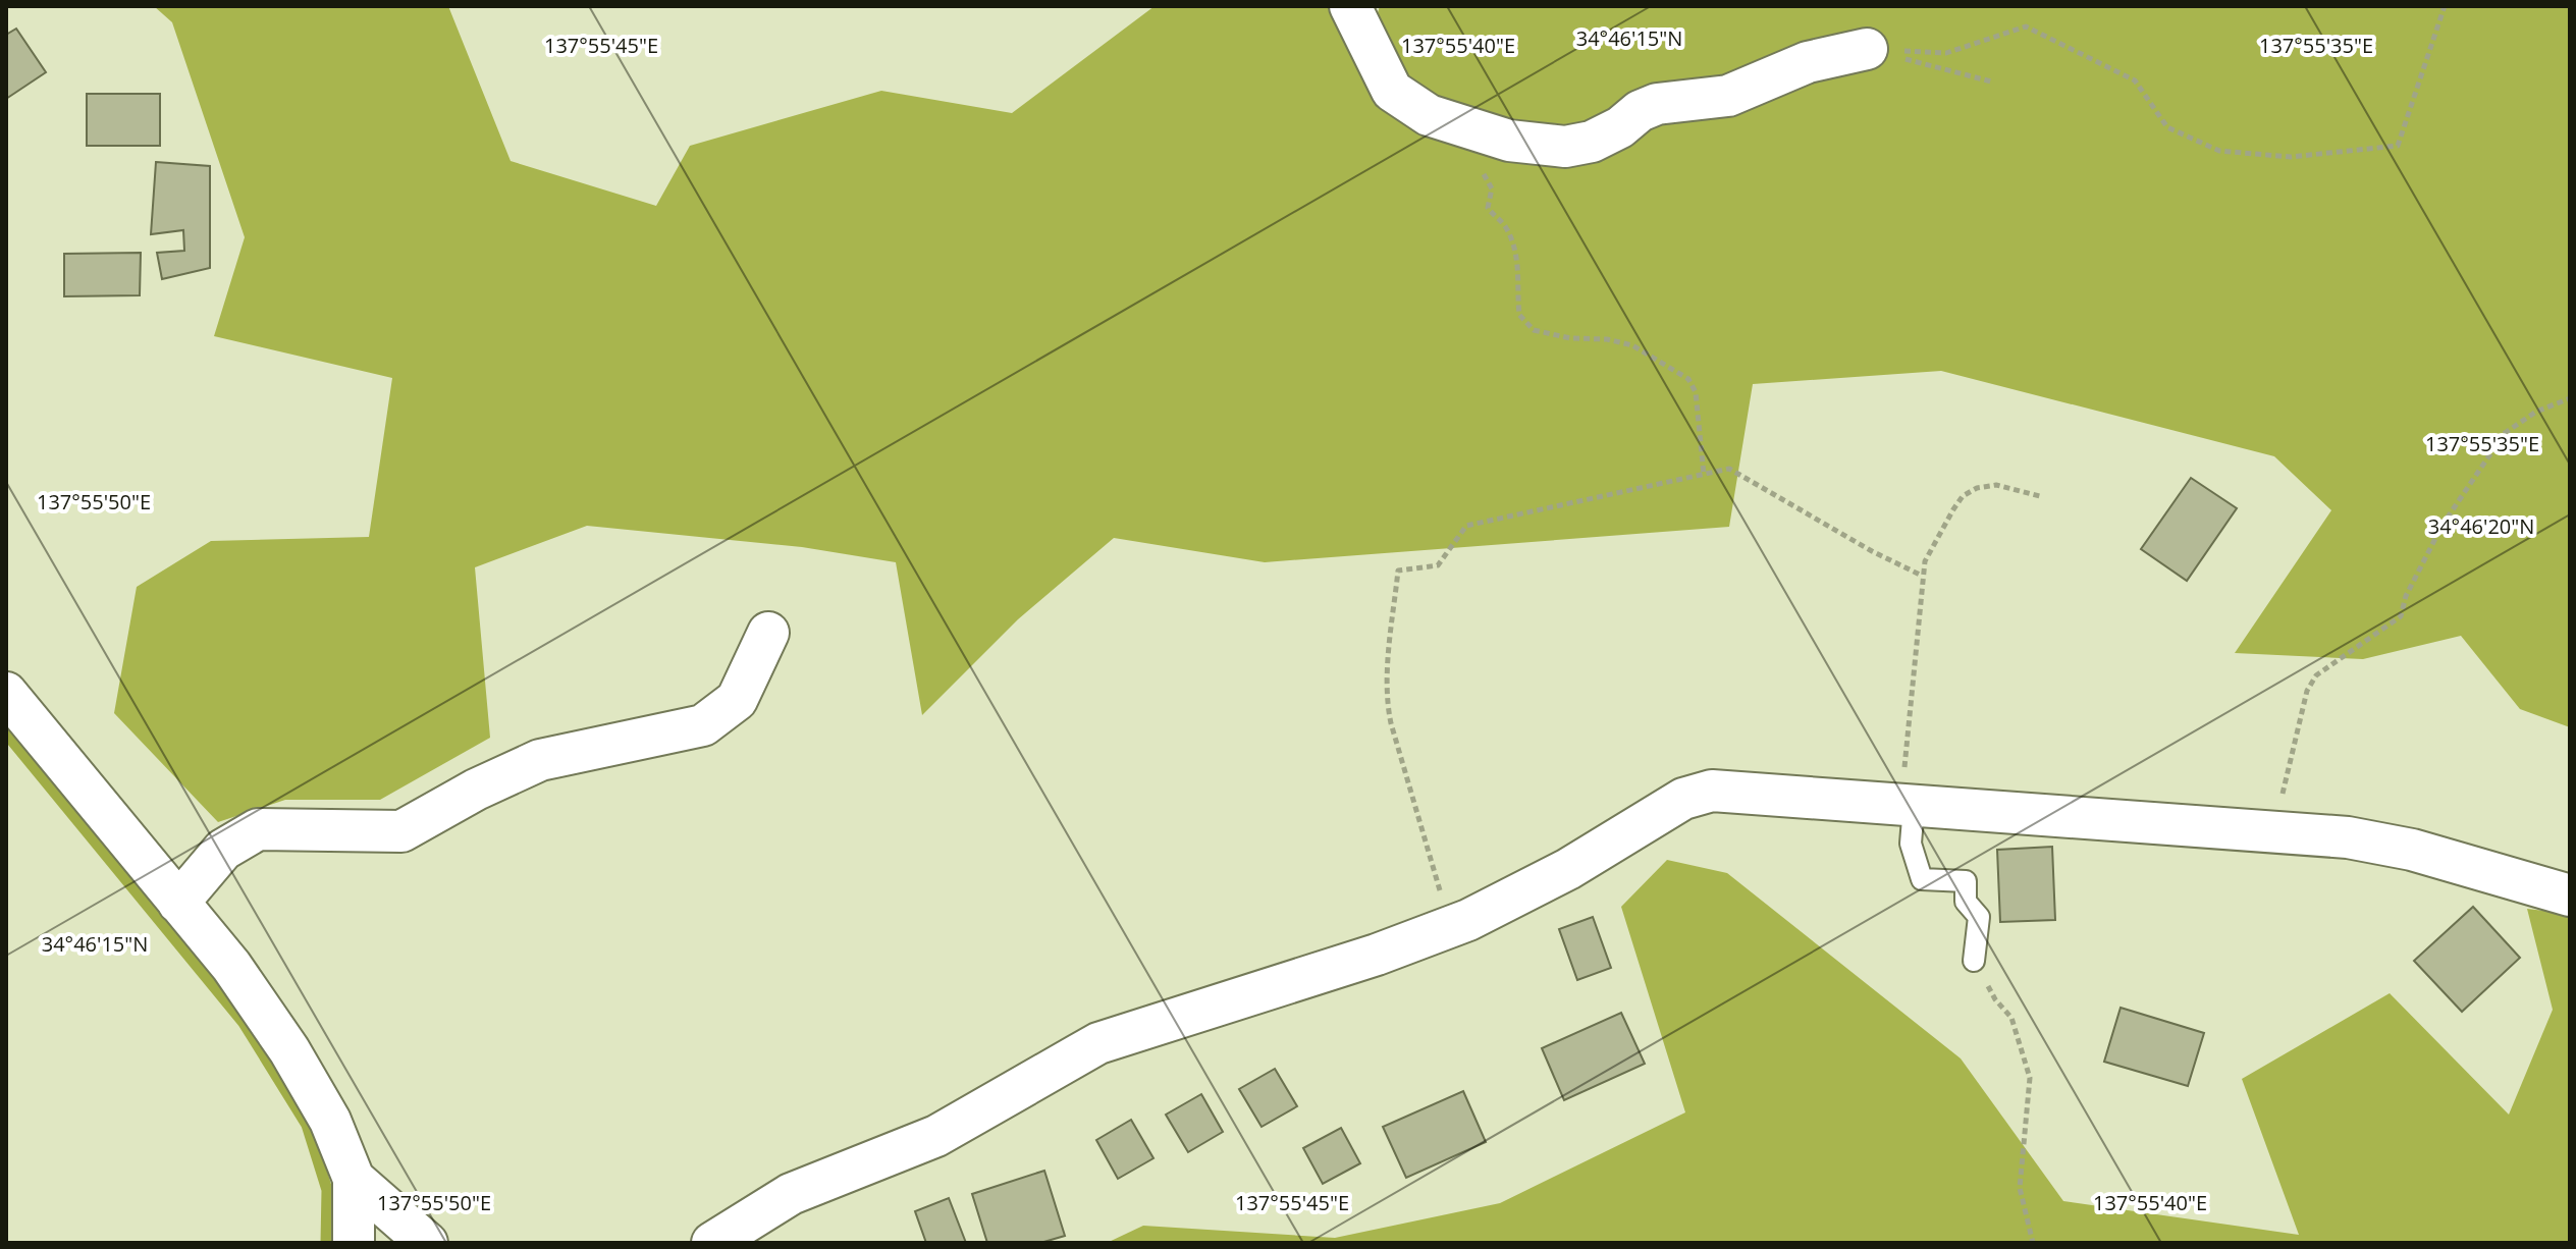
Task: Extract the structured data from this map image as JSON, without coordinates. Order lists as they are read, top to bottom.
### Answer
{
  "coordinates": [
    "34°46'15\"N",
    "137°55'40\"E",
    "137°55'35\"E",
    "137°55'45\"E",
    "137°55'50\"E",
    "34°46'20\"N"
  ]
}
